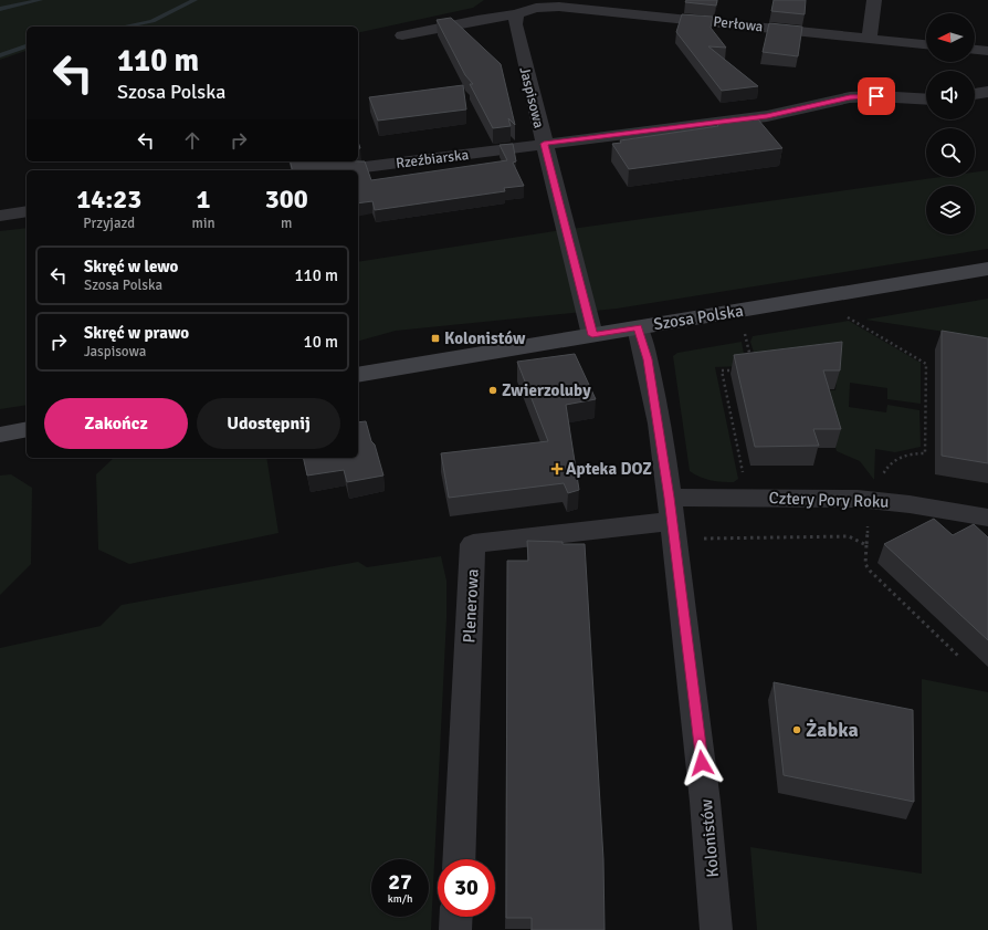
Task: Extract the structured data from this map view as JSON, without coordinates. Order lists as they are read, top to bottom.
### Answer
{
  "streets": {
    "street": [
      "Perłowa",
      "Jaspisowa",
      "Rzeźbiarska",
      "Szosa Polska",
      "Cztery Pory Roku",
      "Plenerowa",
      "Kolonistów"
    ]
  },
  "crossings": [
    ["Perłowa", "Jaspisowa"],
    ["Jaspisowa", "Rzeźbiarska"],
    ["Jaspisowa", "Szosa Polska"],
    ["Szosa Polska", "Kolonistów"],
    ["Cztery Pory Roku", "Plenerowa"],
    ["Cztery Pory Roku", "Kolonistów"],
    ["Plenerowa", "Kolonistów"]
  ],
  "places": {
    "transit": ["Kolonistów"],
    "other": ["Zwierzoluby", "Żabka"],
    "health": ["Apteka DOZ"]
  },
  "north": "left",
  "page": {
    "turn": ["110 m", "Szosa Polska"],
    "eta": [
      "14:23",
      "Przyjazd",
      "1",
      "min",
      "300",
      "m"
    ],
    "list": [
      {
        "name": "Skręć w lewo",
        "note": "Szosa Polska",
        "value": "110 m"
      },
      {
        "name": "Skręć w prawo",
        "note": "Jaspisowa",
        "value": "10 m"
      }
    ],
    "buttons": ["Zakończ", "Udostępnij"],
    "speed": "27 km/h",
    "limit": "30"
  }
}
